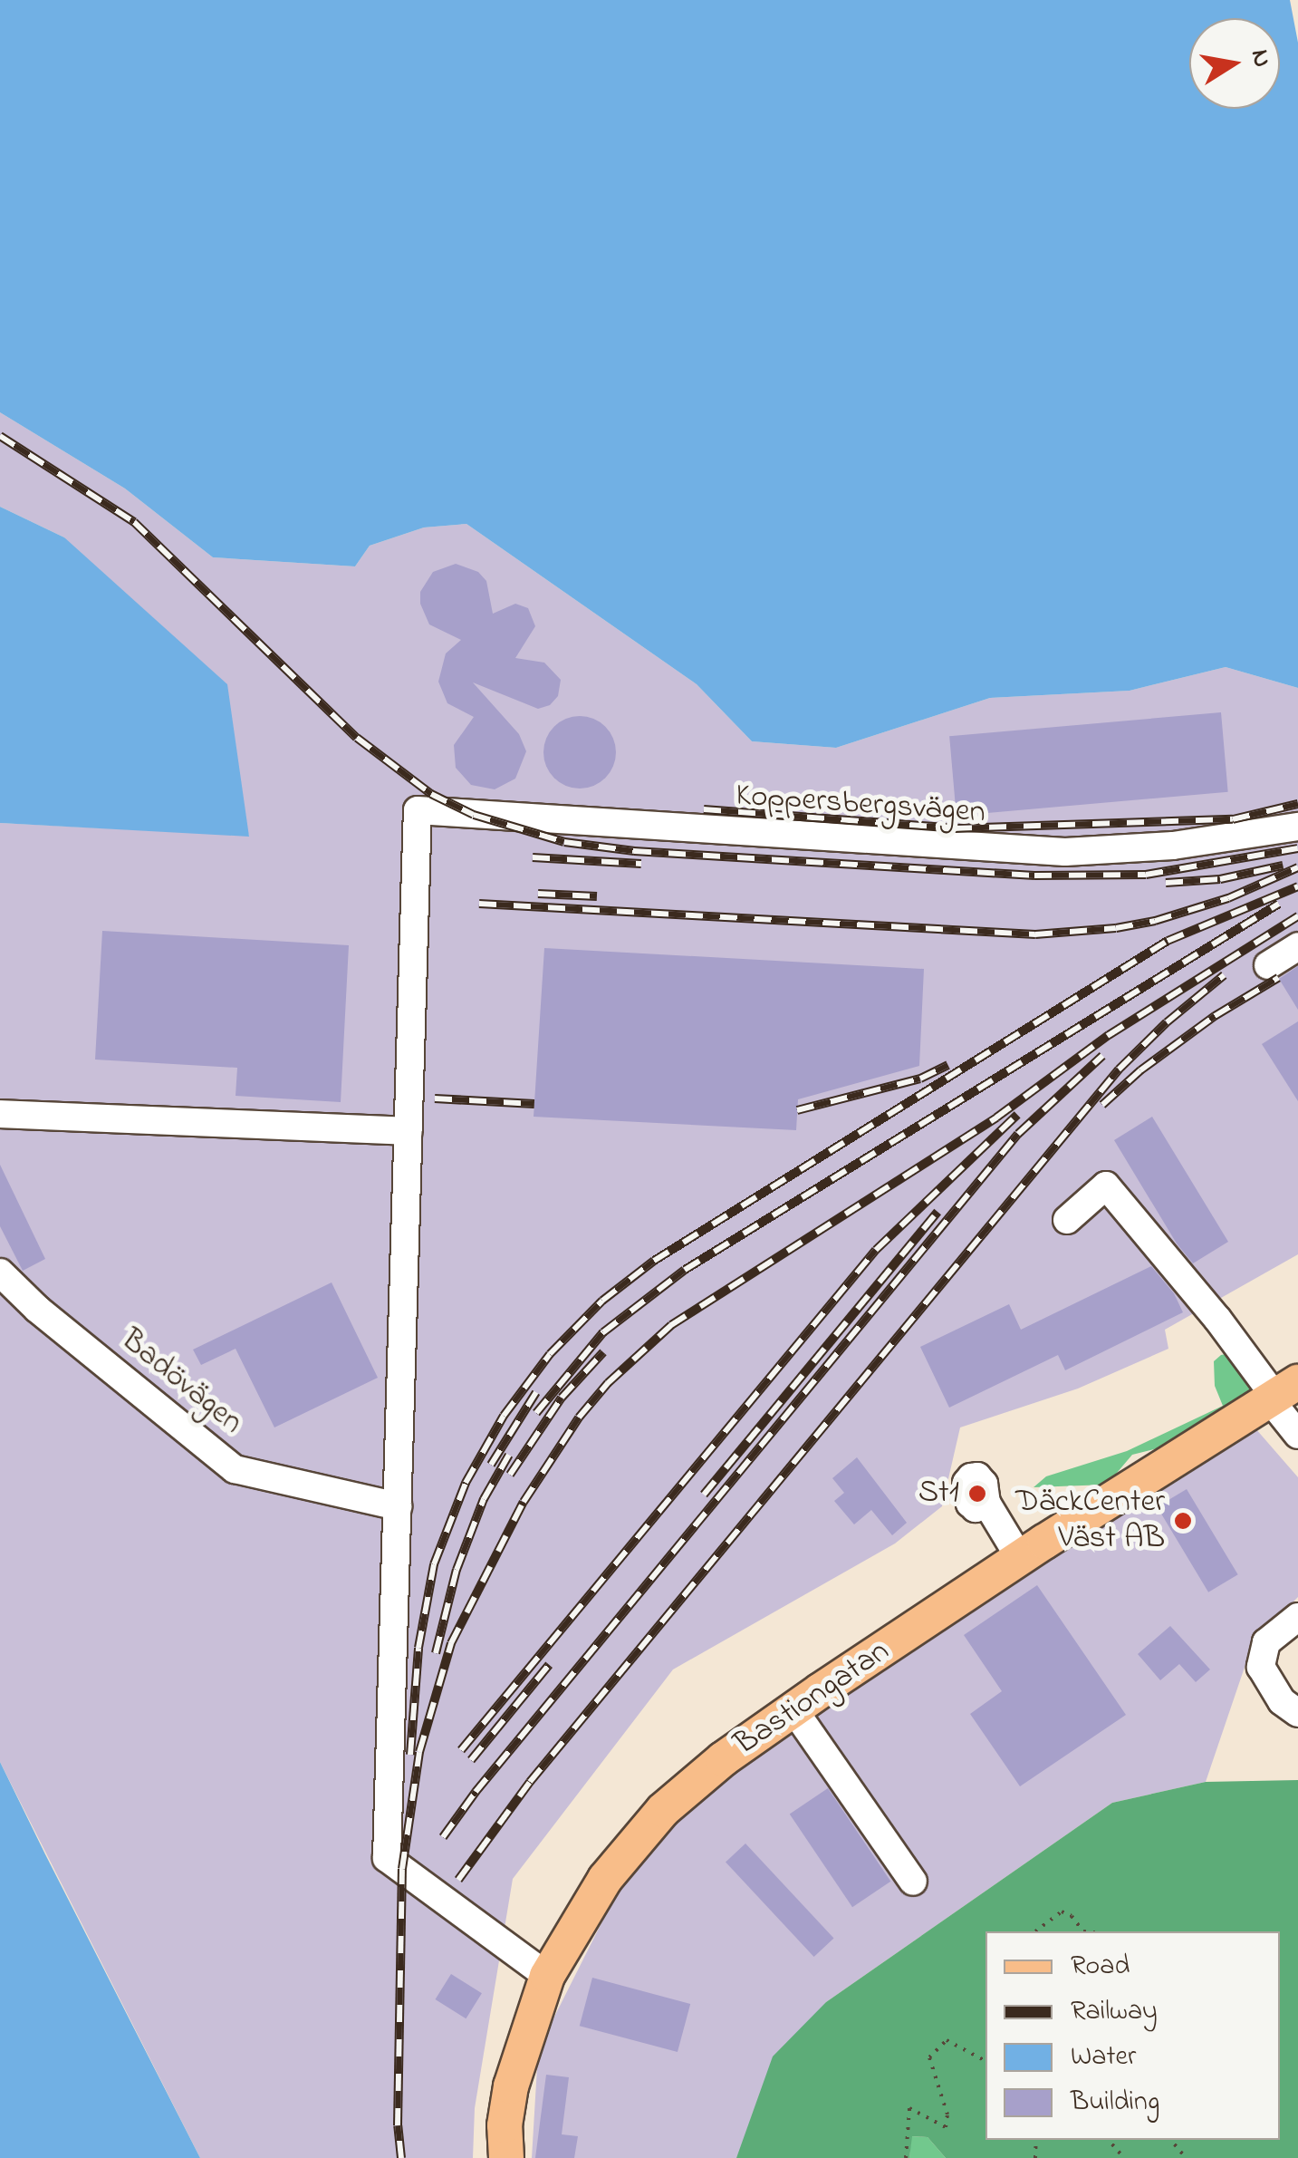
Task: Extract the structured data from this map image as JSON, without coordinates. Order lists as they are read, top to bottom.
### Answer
{
  "streets": {
    "main road": ["Bastiongatan"],
    "street": ["Koppersbergsvägen", "Badövägen"]
  },
  "places": ["St1", "DäckCenter Väst AB"],
  "legend": [
    "Road",
    "Railway",
    "Water",
    "Building"
  ],
  "north": "right"
}
